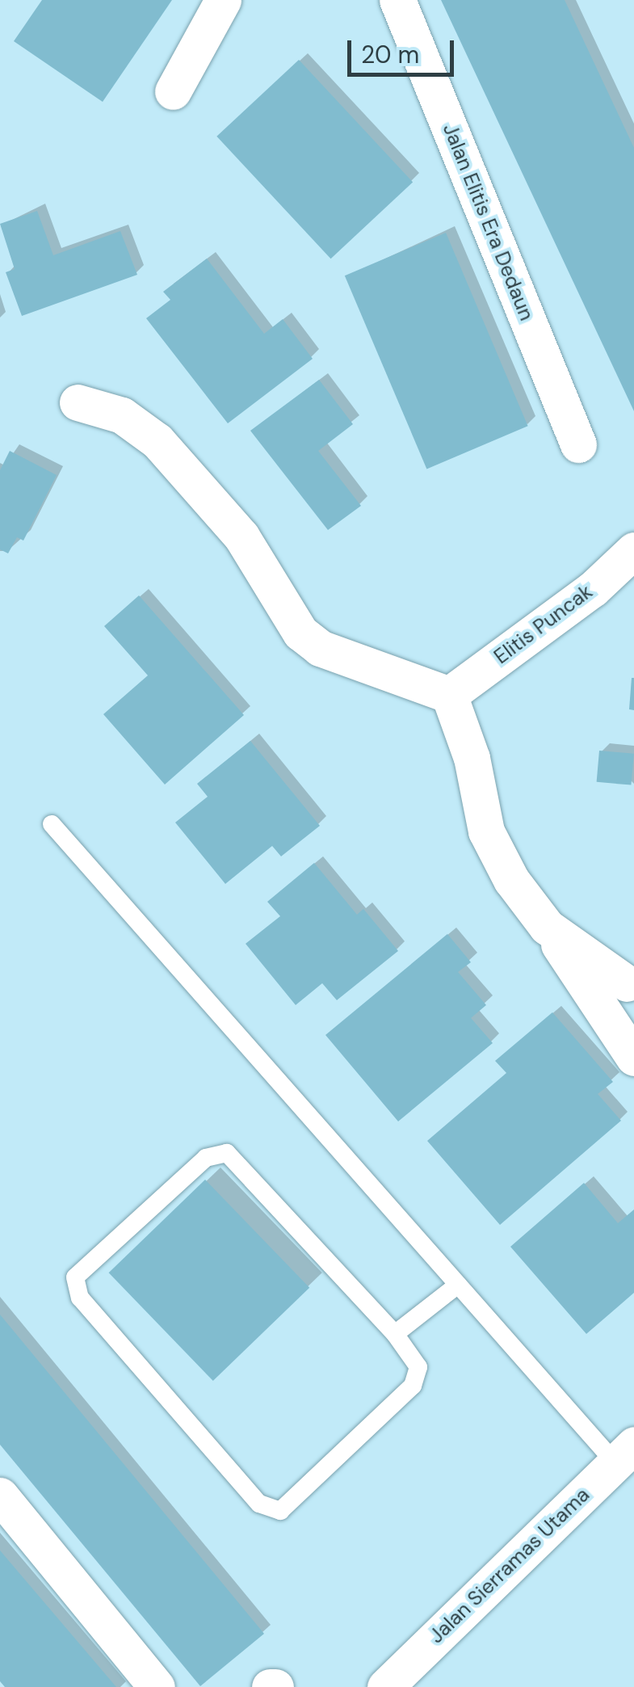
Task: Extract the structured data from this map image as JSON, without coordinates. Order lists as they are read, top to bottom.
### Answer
{
  "streets": {
    "street": ["Jalan Elitis Era Dedaun", "Elitis Puncak", "Jalan Sierramas Utama"]
  },
  "scale_bar": "20 m"
}
